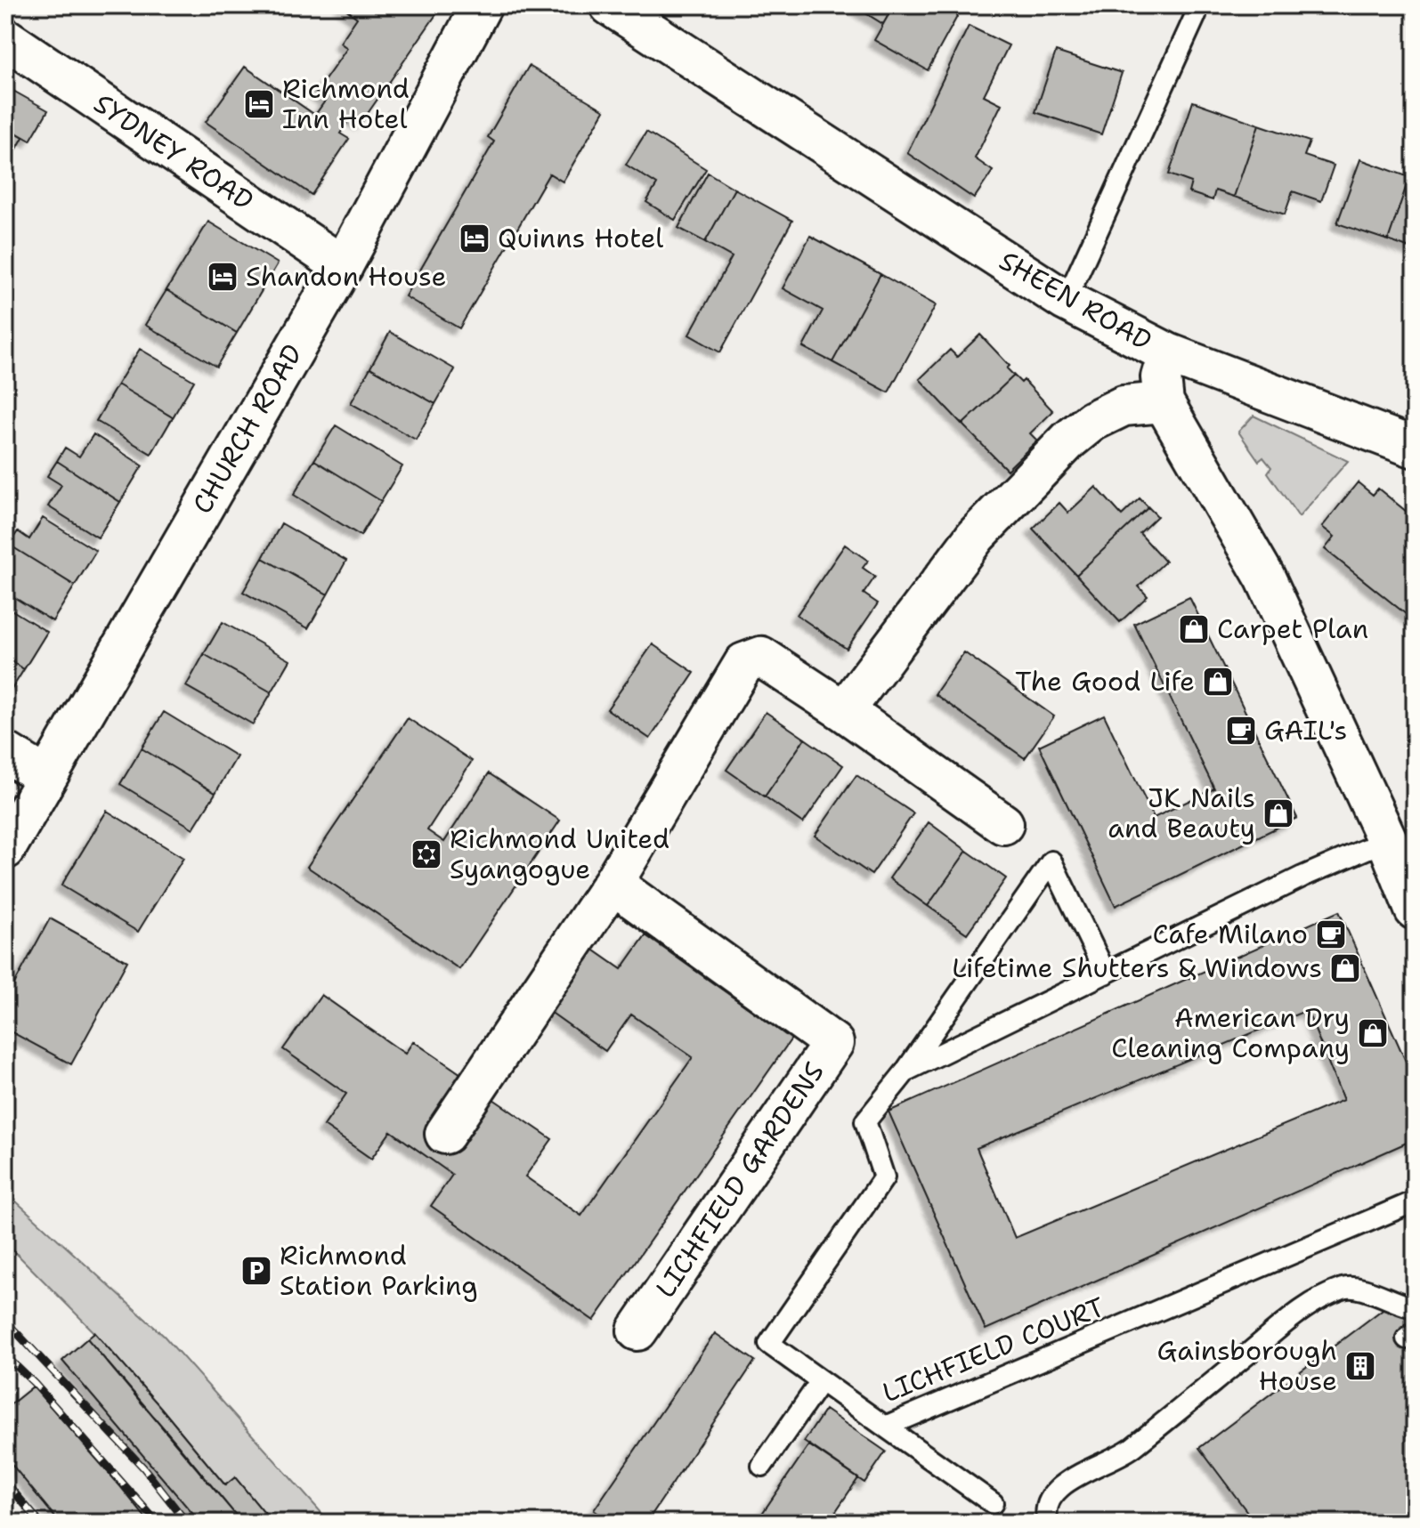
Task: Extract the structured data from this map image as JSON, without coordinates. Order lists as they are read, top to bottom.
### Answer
{
  "streets": {
    "street": [
      "SYDNEY ROAD",
      "SHEEN ROAD",
      "CHURCH ROAD",
      "LICHFIELD GARDENS"
    ],
    "lane": ["LICHFIELD COURT"]
  },
  "crossings": [
    ["SYDNEY ROAD", "CHURCH ROAD"]
  ],
  "places": {
    "hotel": ["Richmond Inn Hotel", "Quinns Hotel", "Shandon House"],
    "shop": [
      "Carpet Plan",
      "The Good Life",
      "JK Nails and Beauty",
      "Lifetime Shutters & Windows",
      "American Dry Cleaning Company"
    ],
    "cafe": ["GAIL's", "Cafe Milano"],
    "synagogue": ["Richmond United Syangogue"],
    "parking": ["Richmond Station Parking"],
    "building": ["Gainsborough House"]
  }
}
